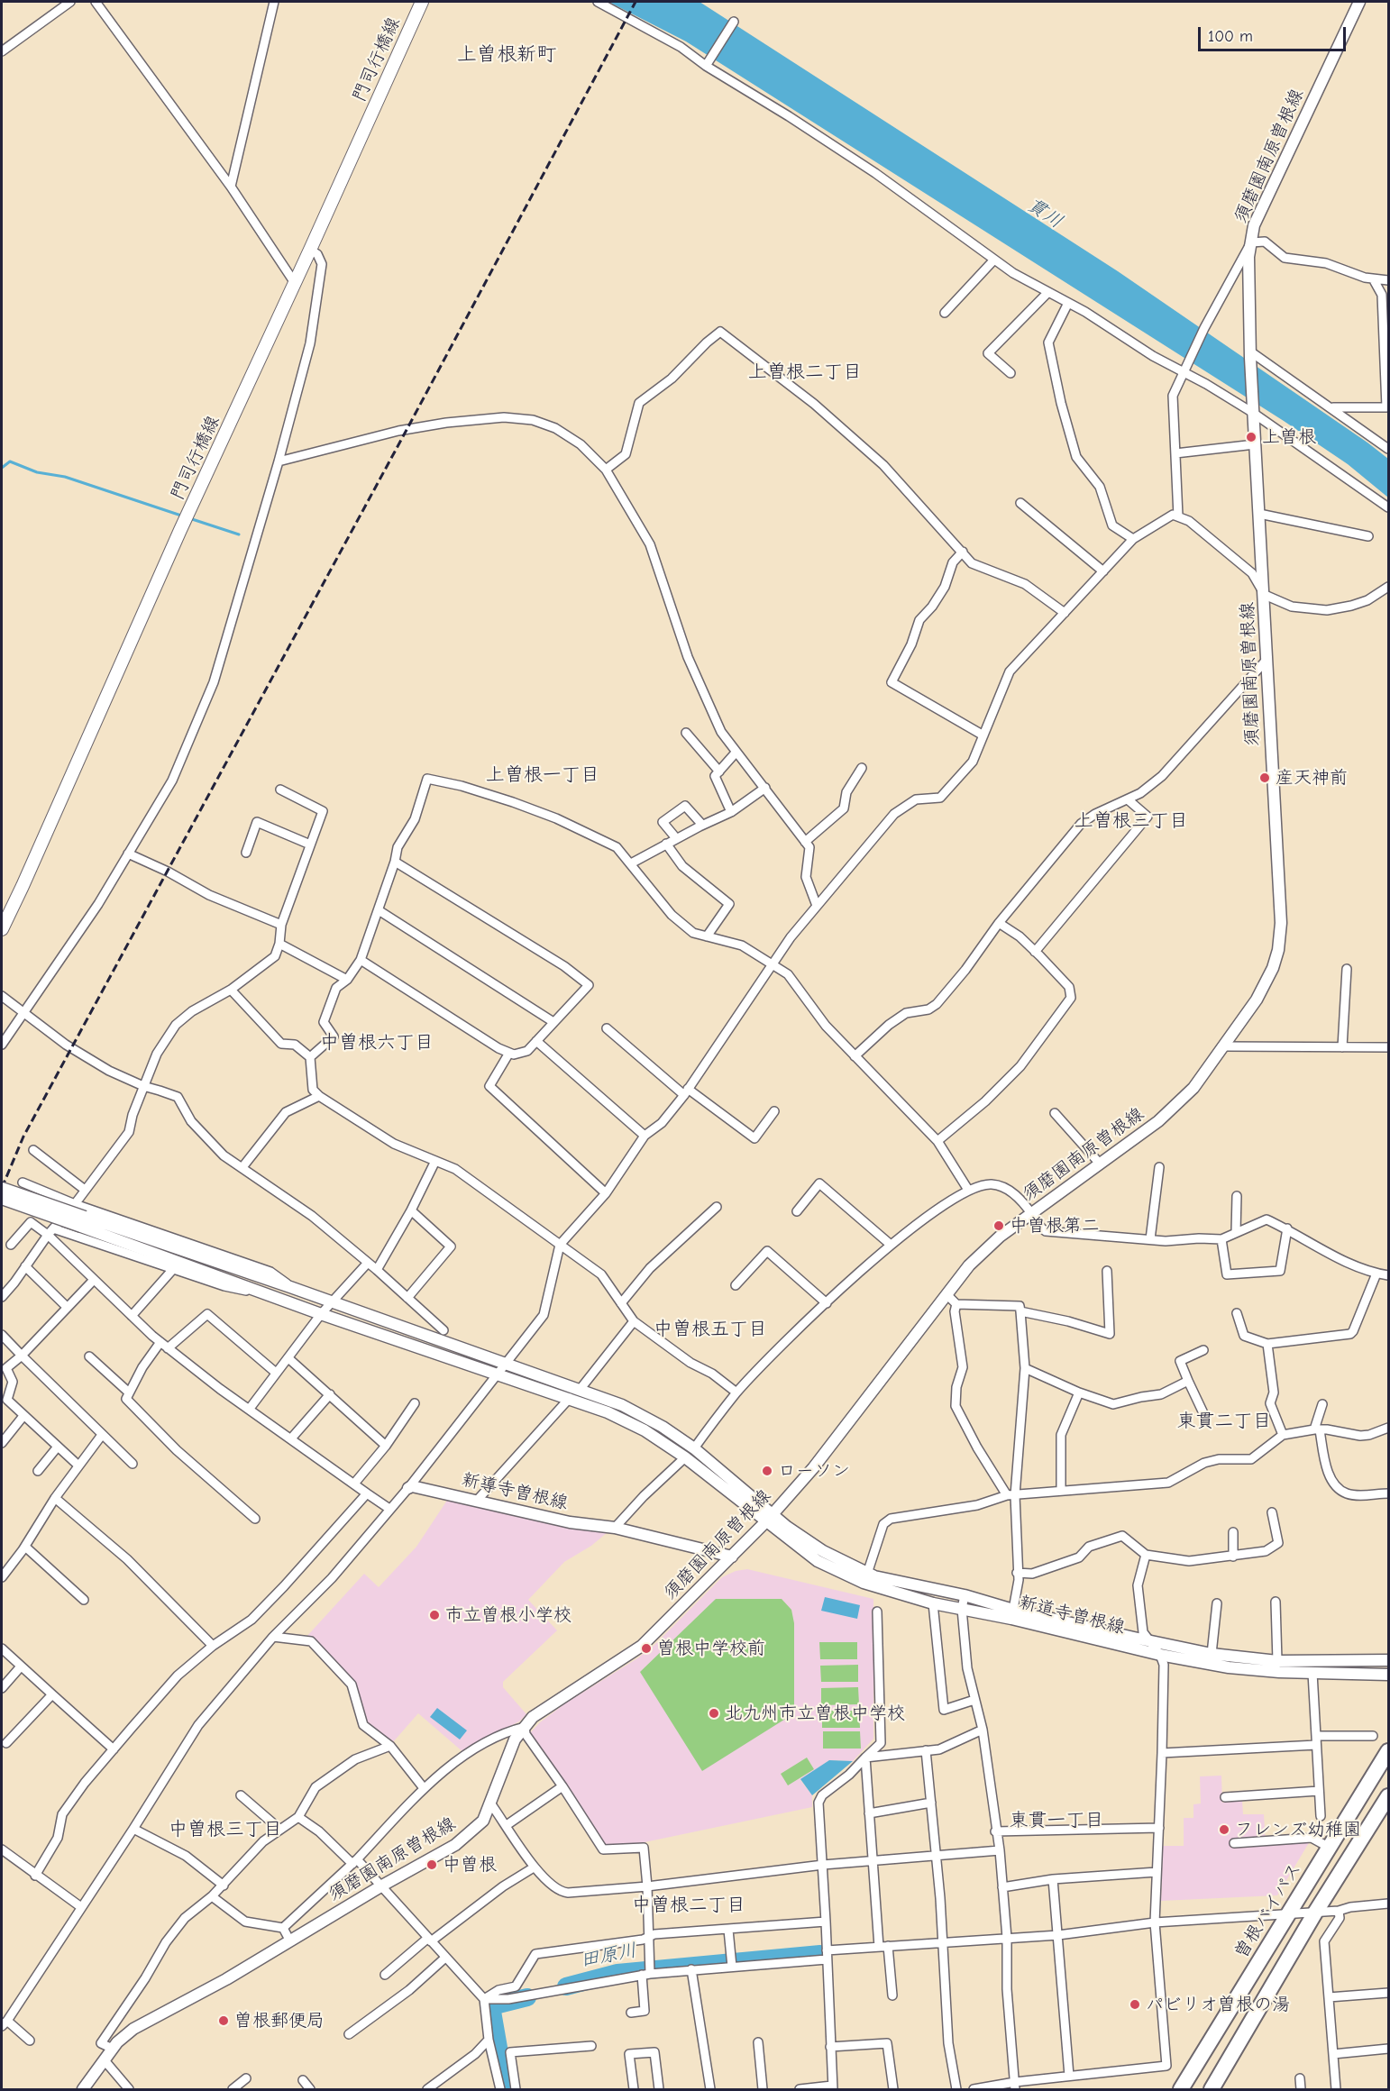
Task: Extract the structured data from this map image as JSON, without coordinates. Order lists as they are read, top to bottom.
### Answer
{
  "streets": {
    "highway": ["曽根バイパス"],
    "main road": [
      "門司行橋線",
      "須磨園南原曽根線",
      "新導寺曽根線",
      "新道寺曽根線"
    ]
  },
  "crossings": [
    ["須磨園南原曽根線", "新道寺曽根線"]
  ],
  "districts": [
    "上曽根新町",
    "上曽根二丁目",
    "上曽根一丁目",
    "上曽根三丁目",
    "中曽根六丁目",
    "中曽根五丁目",
    "東貫二丁目",
    "東貫一丁目",
    "中曽根三丁目",
    "中曽根二丁目"
  ],
  "water": ["貫川", "田原川"],
  "places": [
    "上曽根",
    "産天神前",
    "中曽根第二",
    "ローソン",
    "市立曽根小学校",
    "曽根中学校前",
    "北九州市立曽根中学校",
    "フレンズ幼稚園",
    "中曽根",
    "パビリオ曽根の湯",
    "曽根郵便局"
  ],
  "scale_bar": "100 m"
}
